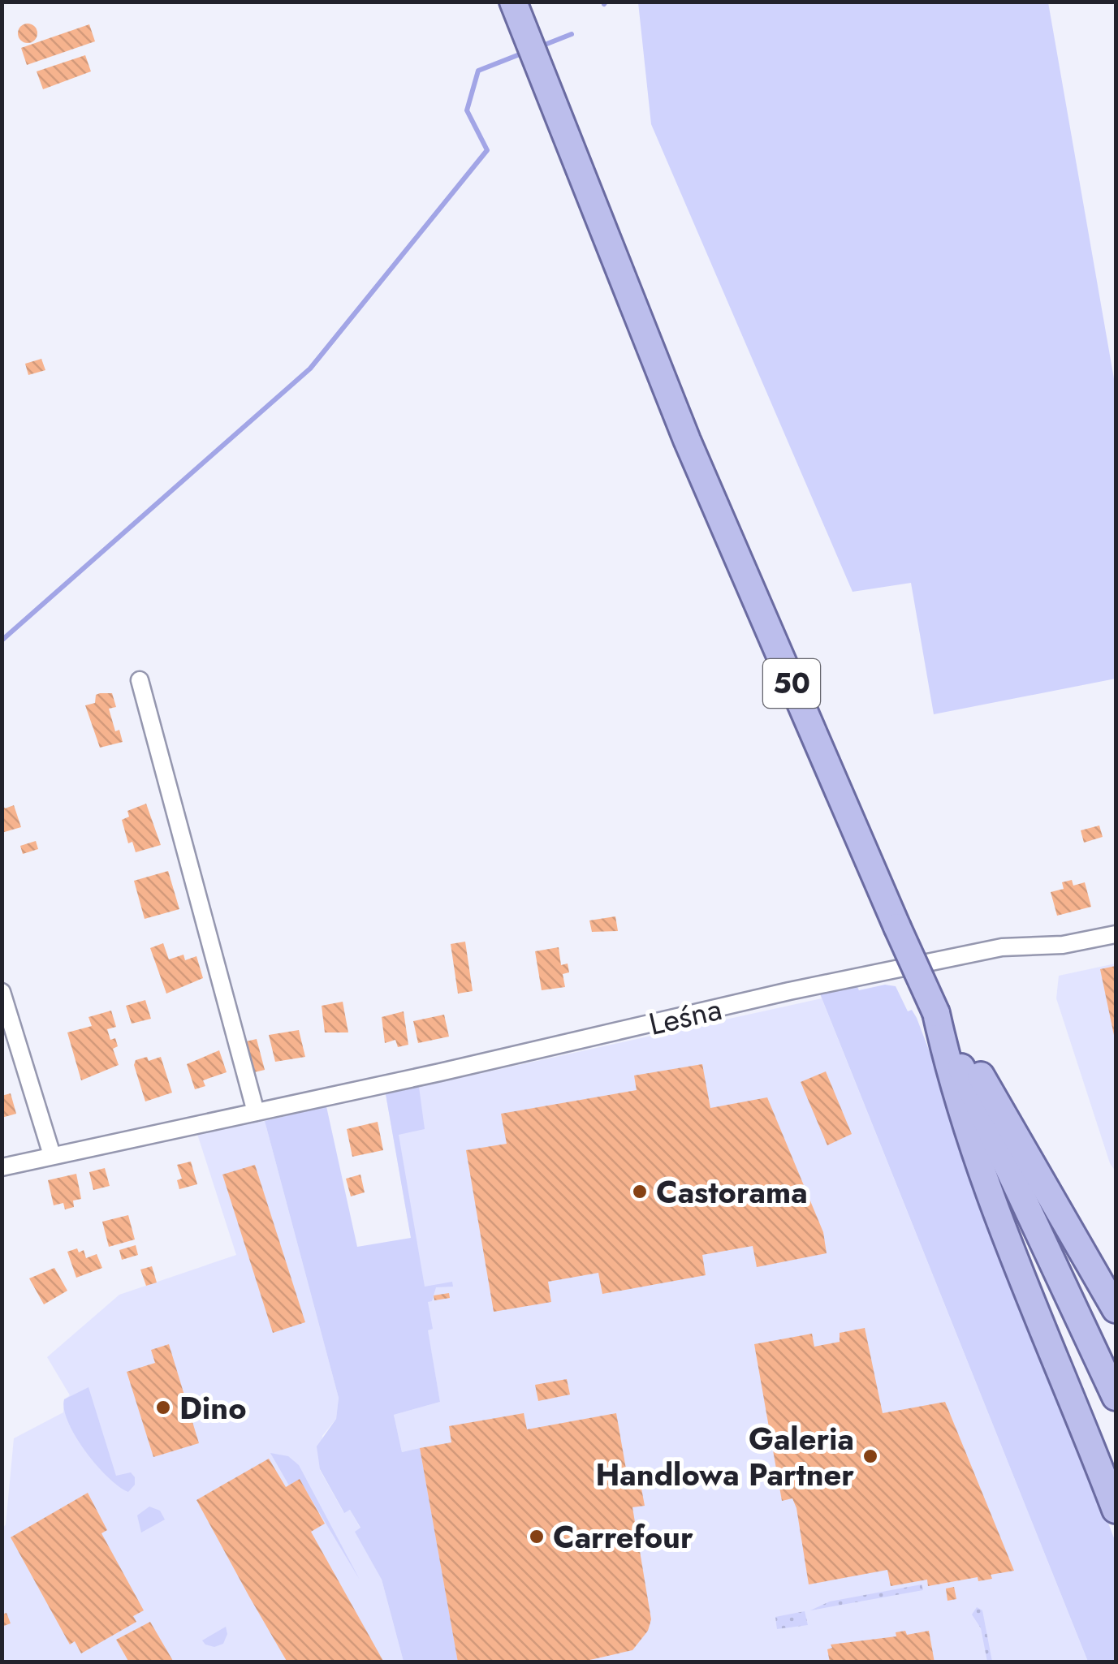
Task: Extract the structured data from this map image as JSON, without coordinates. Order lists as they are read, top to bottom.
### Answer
{
  "streets": {
    "main road": ["50"],
    "street": ["Leśna"]
  },
  "places": [
    "Castorama",
    "Dino",
    "Galeria Handlowa Partner",
    "Carrefour"
  ]
}
